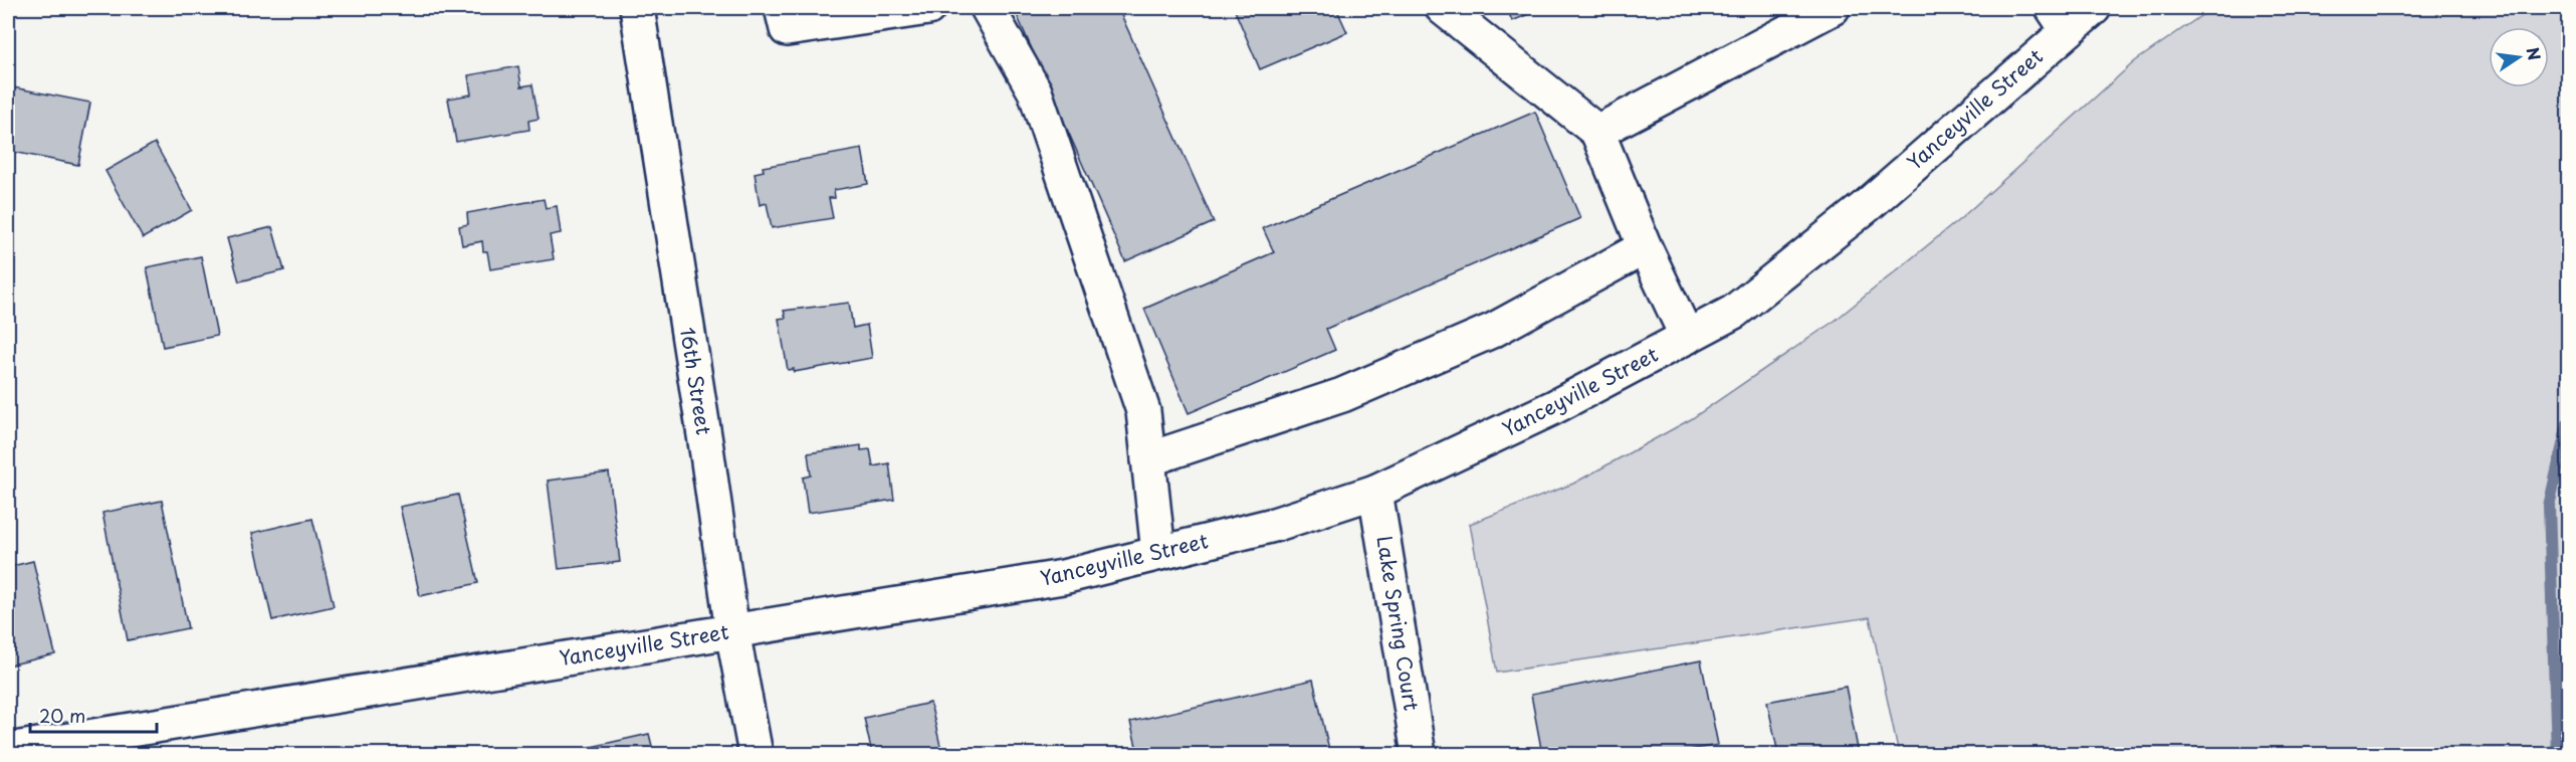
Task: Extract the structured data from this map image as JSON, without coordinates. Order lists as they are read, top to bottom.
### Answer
{
  "streets": {
    "main road": ["Yanceyville Street", "16th Street", "Lake Spring Court"]
  },
  "crossings": [
    ["Yanceyville Street", "16th Street"],
    ["Yanceyville Street", "Lake Spring Court"]
  ],
  "scale_bar": "20 m",
  "north": "right"
}
